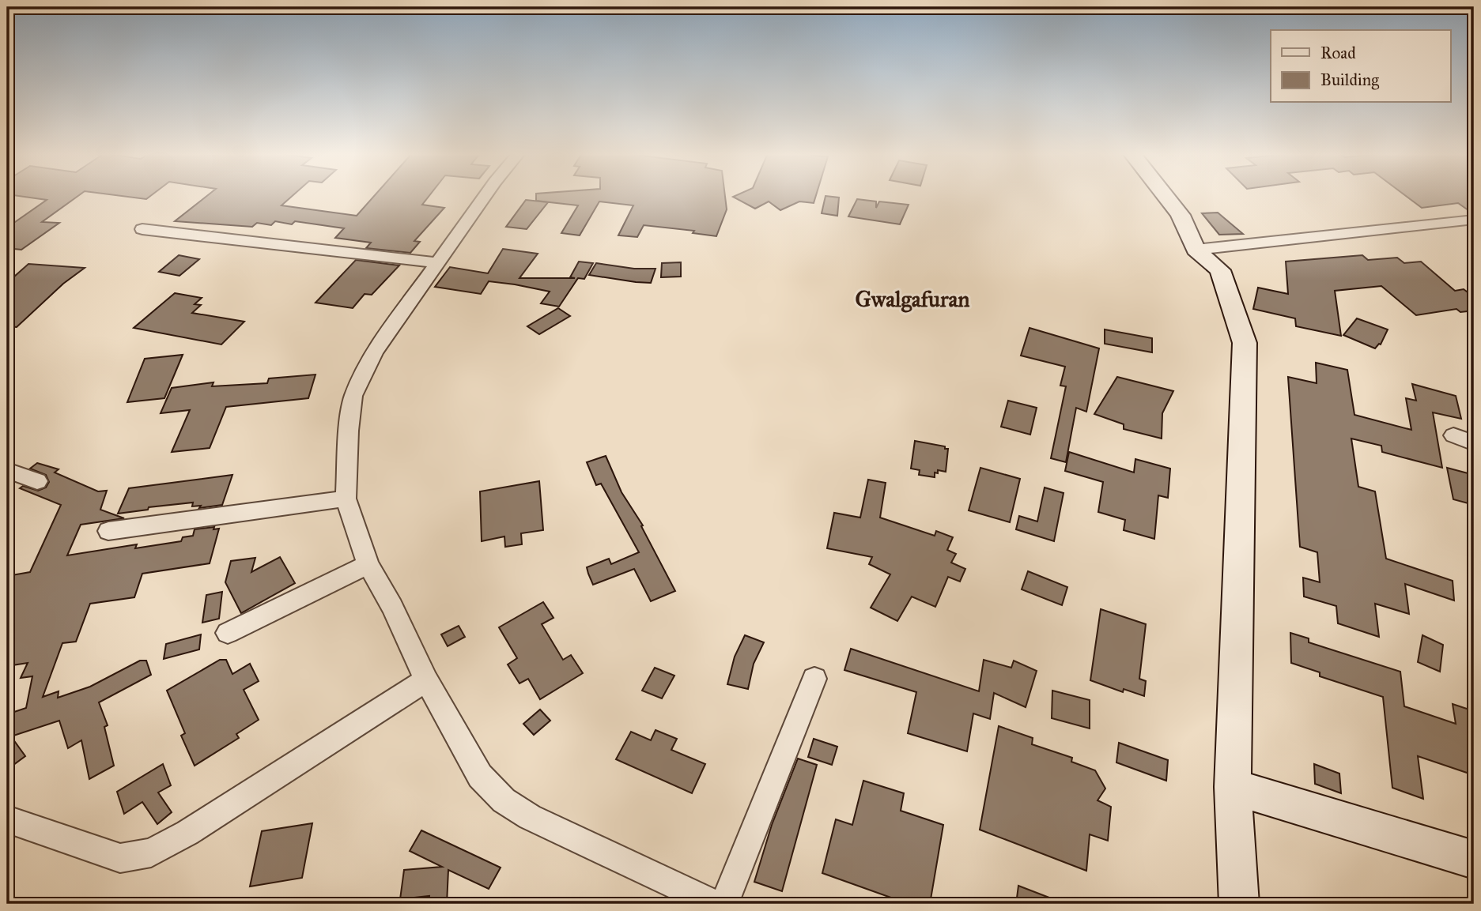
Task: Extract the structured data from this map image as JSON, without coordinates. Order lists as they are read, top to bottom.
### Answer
{
  "districts": ["Gwalgafuran"],
  "legend": ["Road", "Building"]
}
